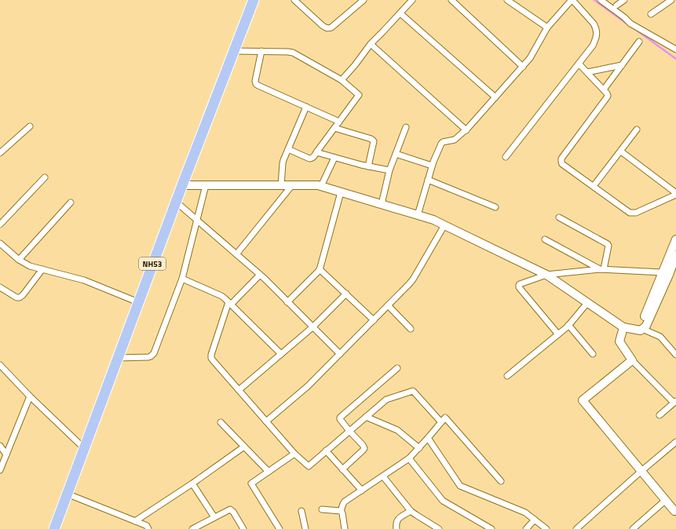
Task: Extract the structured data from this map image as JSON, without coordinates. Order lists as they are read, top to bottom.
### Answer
{
  "streets": {
    "highway": ["NH53"]
  }
}
